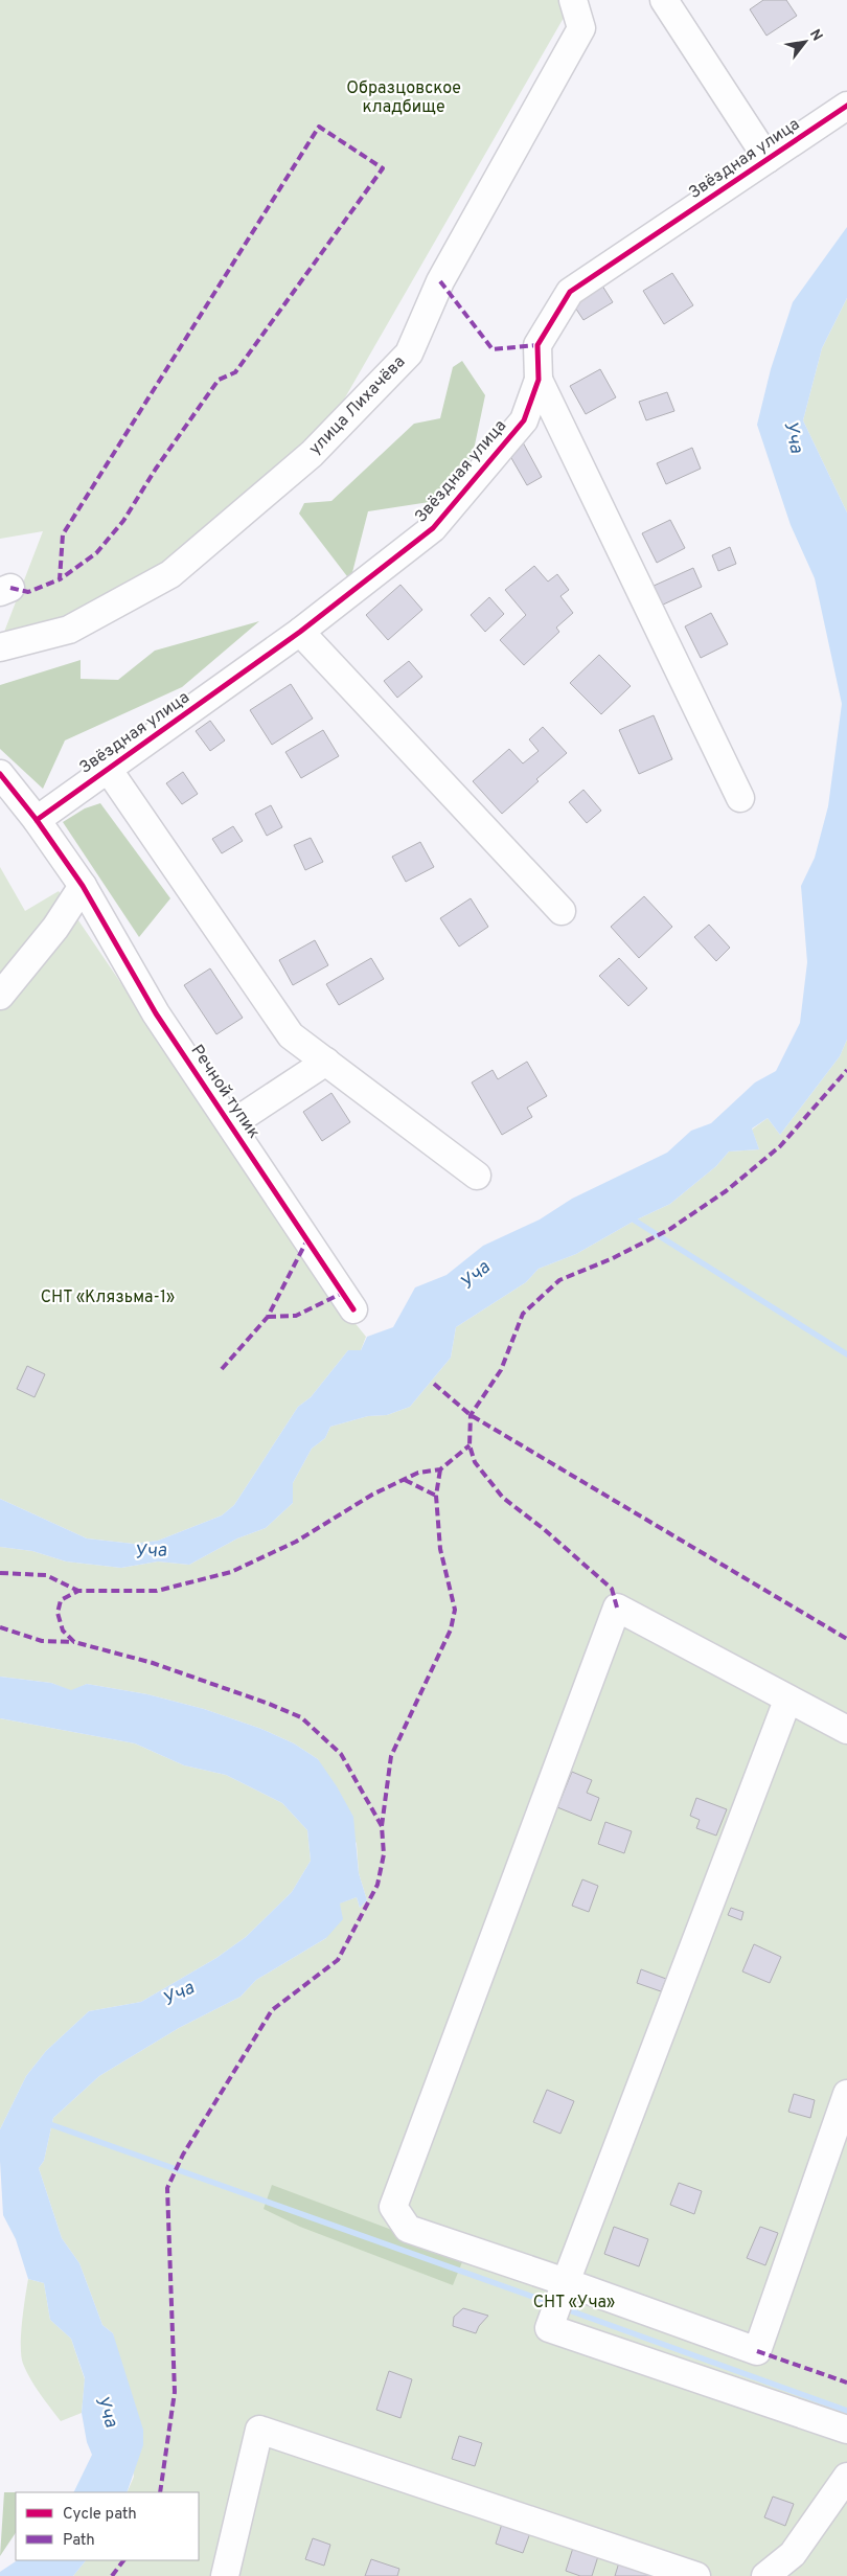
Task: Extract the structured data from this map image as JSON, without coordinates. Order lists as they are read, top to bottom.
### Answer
{
  "streets": {
    "street": ["Звёздная улица", "улица Лихачёва", "Речной тупик"]
  },
  "crossings": [
    ["Звёздная улица", "Речной тупик"]
  ],
  "water": ["Уча"],
  "parks": ["Образцовское кладбище", "СНТ «Клязьма-1»", "СНТ «Уча»"],
  "legend": ["Cycle path", "Path"],
  "north": "top right"
}
